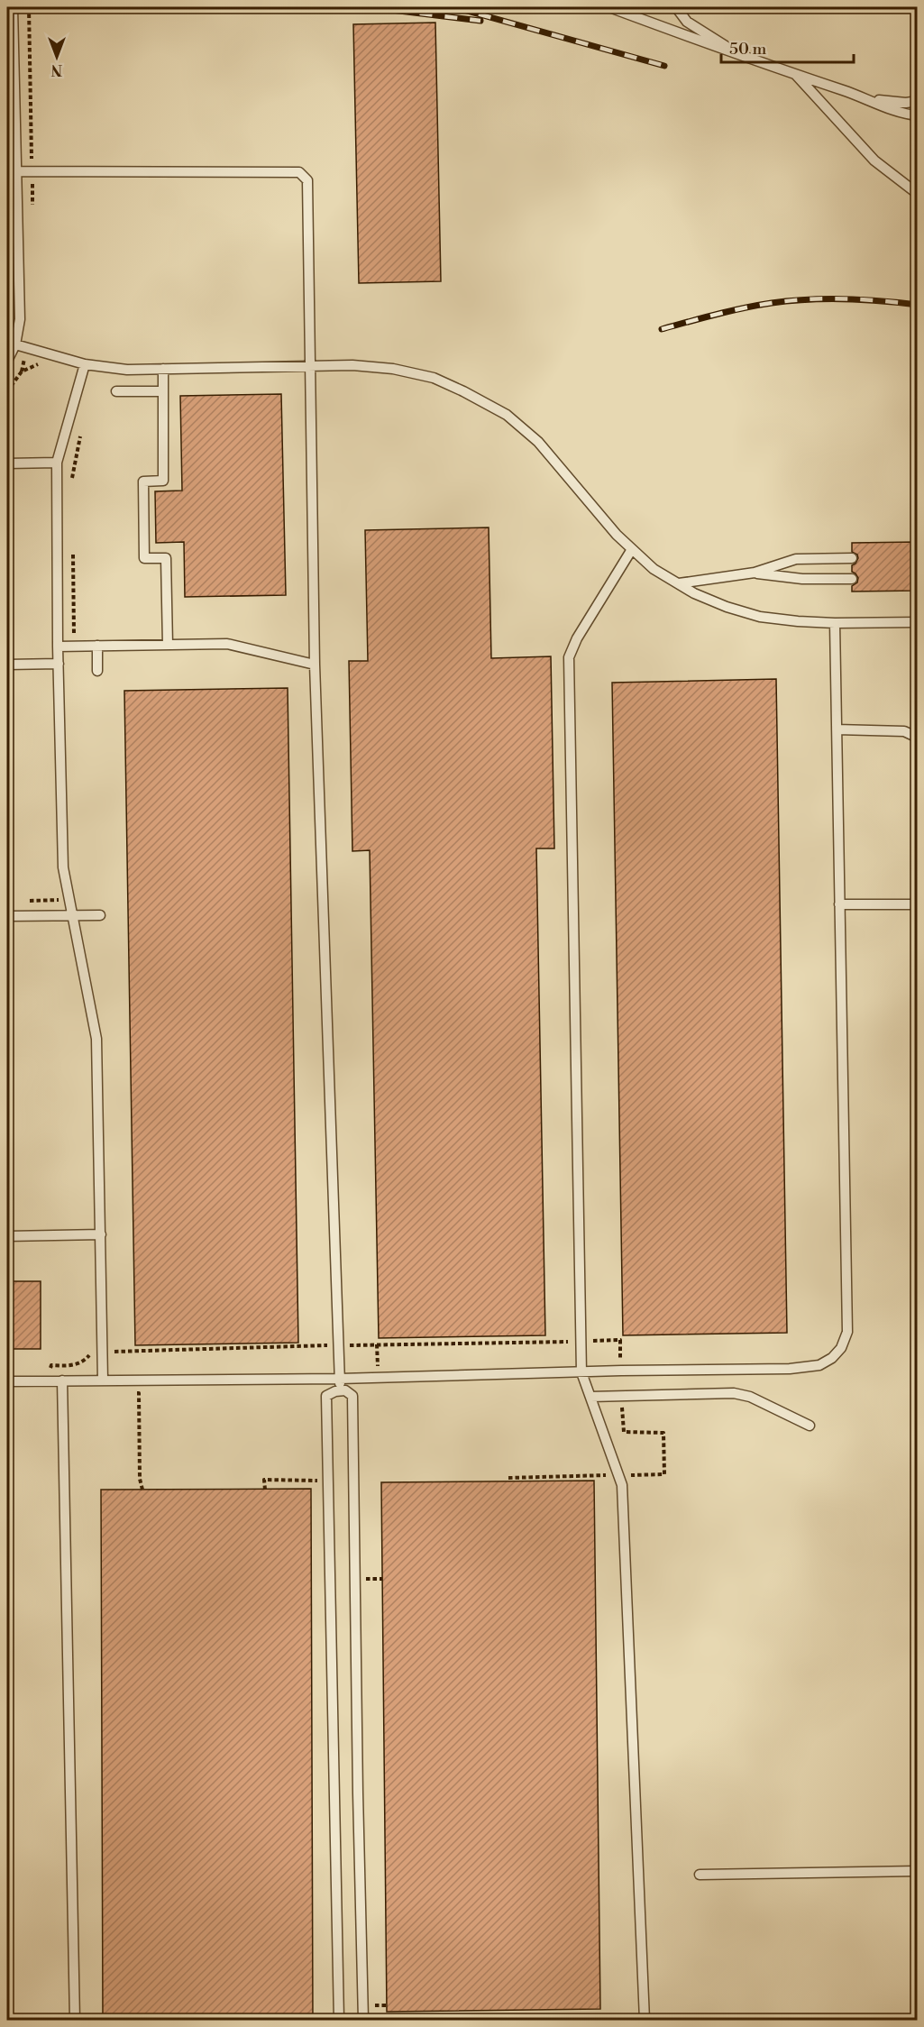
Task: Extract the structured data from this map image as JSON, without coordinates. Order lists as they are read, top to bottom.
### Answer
{
  "scale_bar": "50 m",
  "north": "bottom"
}
